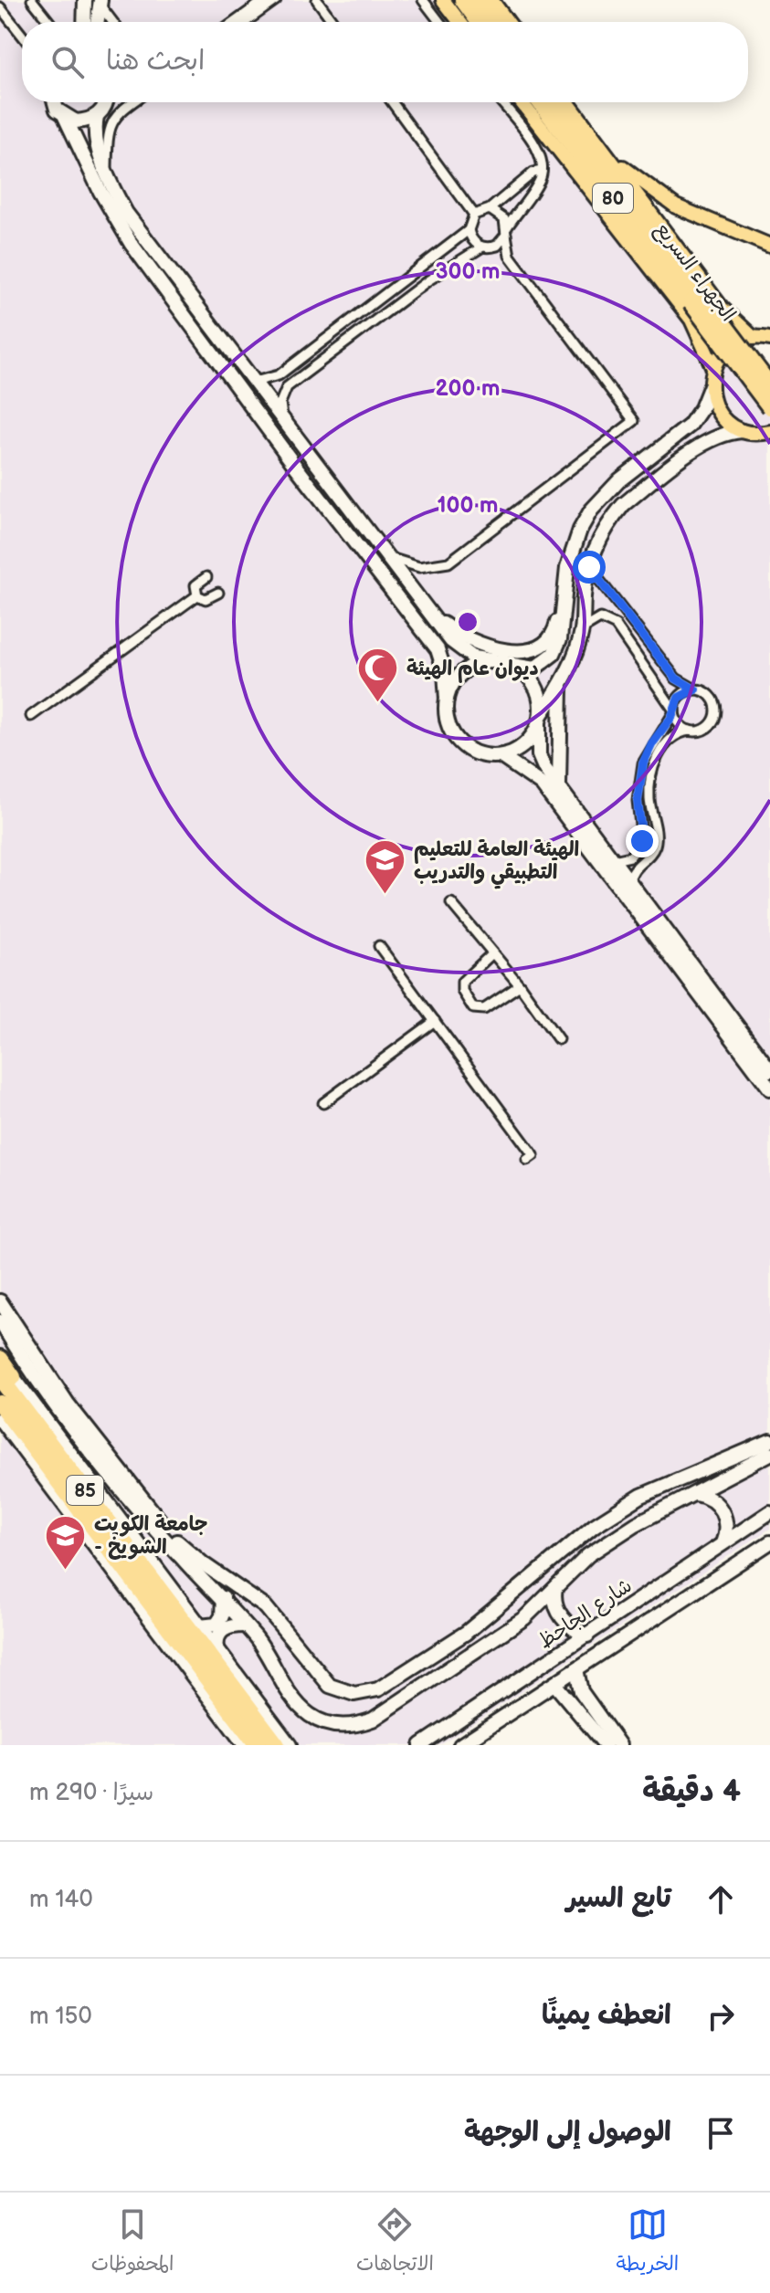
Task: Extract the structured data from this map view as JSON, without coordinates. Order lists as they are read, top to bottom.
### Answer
{
  "streets": {
    "highway": ["80", "الجهراء السريع", "85"],
    "street": ["شارع الجاحظ"]
  },
  "places": {
    "mosque": ["ديوان عام الهيئة"],
    "school or university": ["الهيئة العامة للتعليم التطبيقي والتدريب", "جامعة الكويت - الشويخ"]
  },
  "page": {
    "search": "ابحث هنا",
    "heading": ["4 دقيقة", "سيرًا · 290 m"],
    "list": [
      ["تابع السير", "140 m"],
      ["انعطف يمينًا", "150 m"],
      "الوصول إلى الوجهة"
    ],
    "nav": ["الخريطة", "الاتجاهات", "المحفوظات"]
  },
  "rings": ["300 m", "200 m", "100 m"]
}
